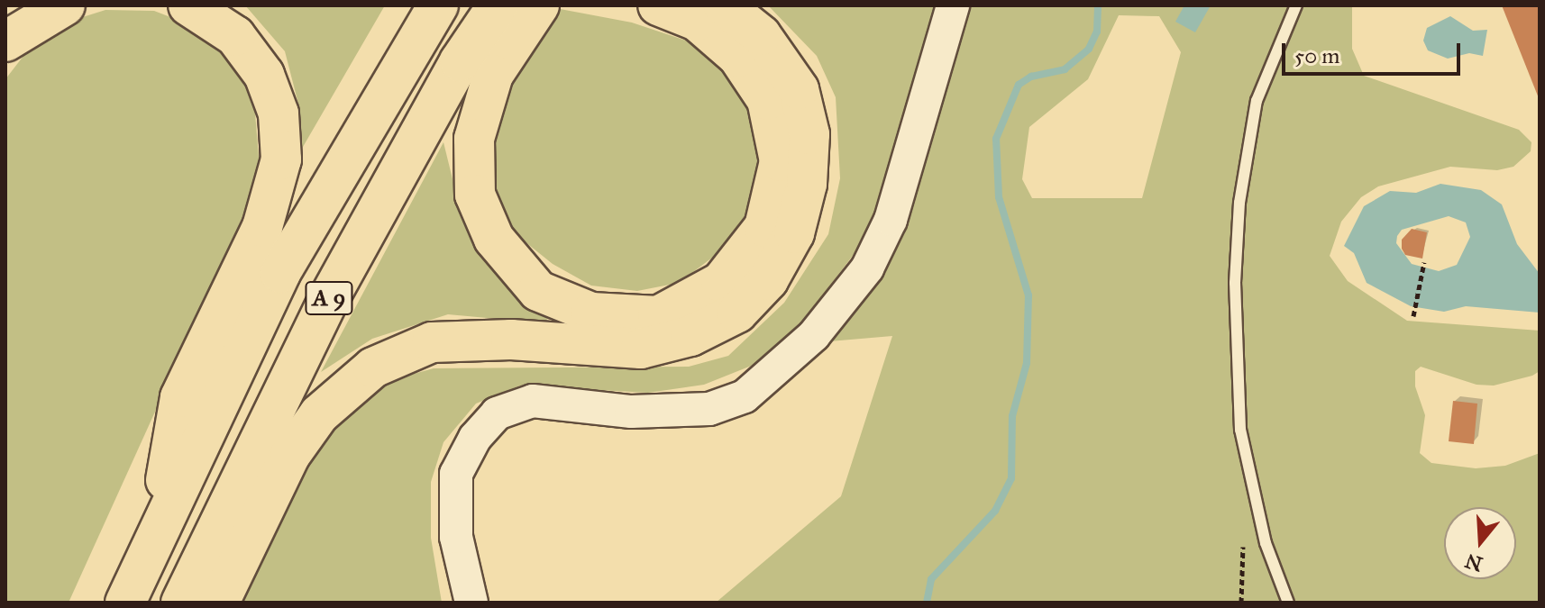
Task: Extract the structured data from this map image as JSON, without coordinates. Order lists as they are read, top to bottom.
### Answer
{
  "streets": {
    "highway": ["A 9"]
  },
  "scale_bar": "50 m",
  "north": "bottom"
}
